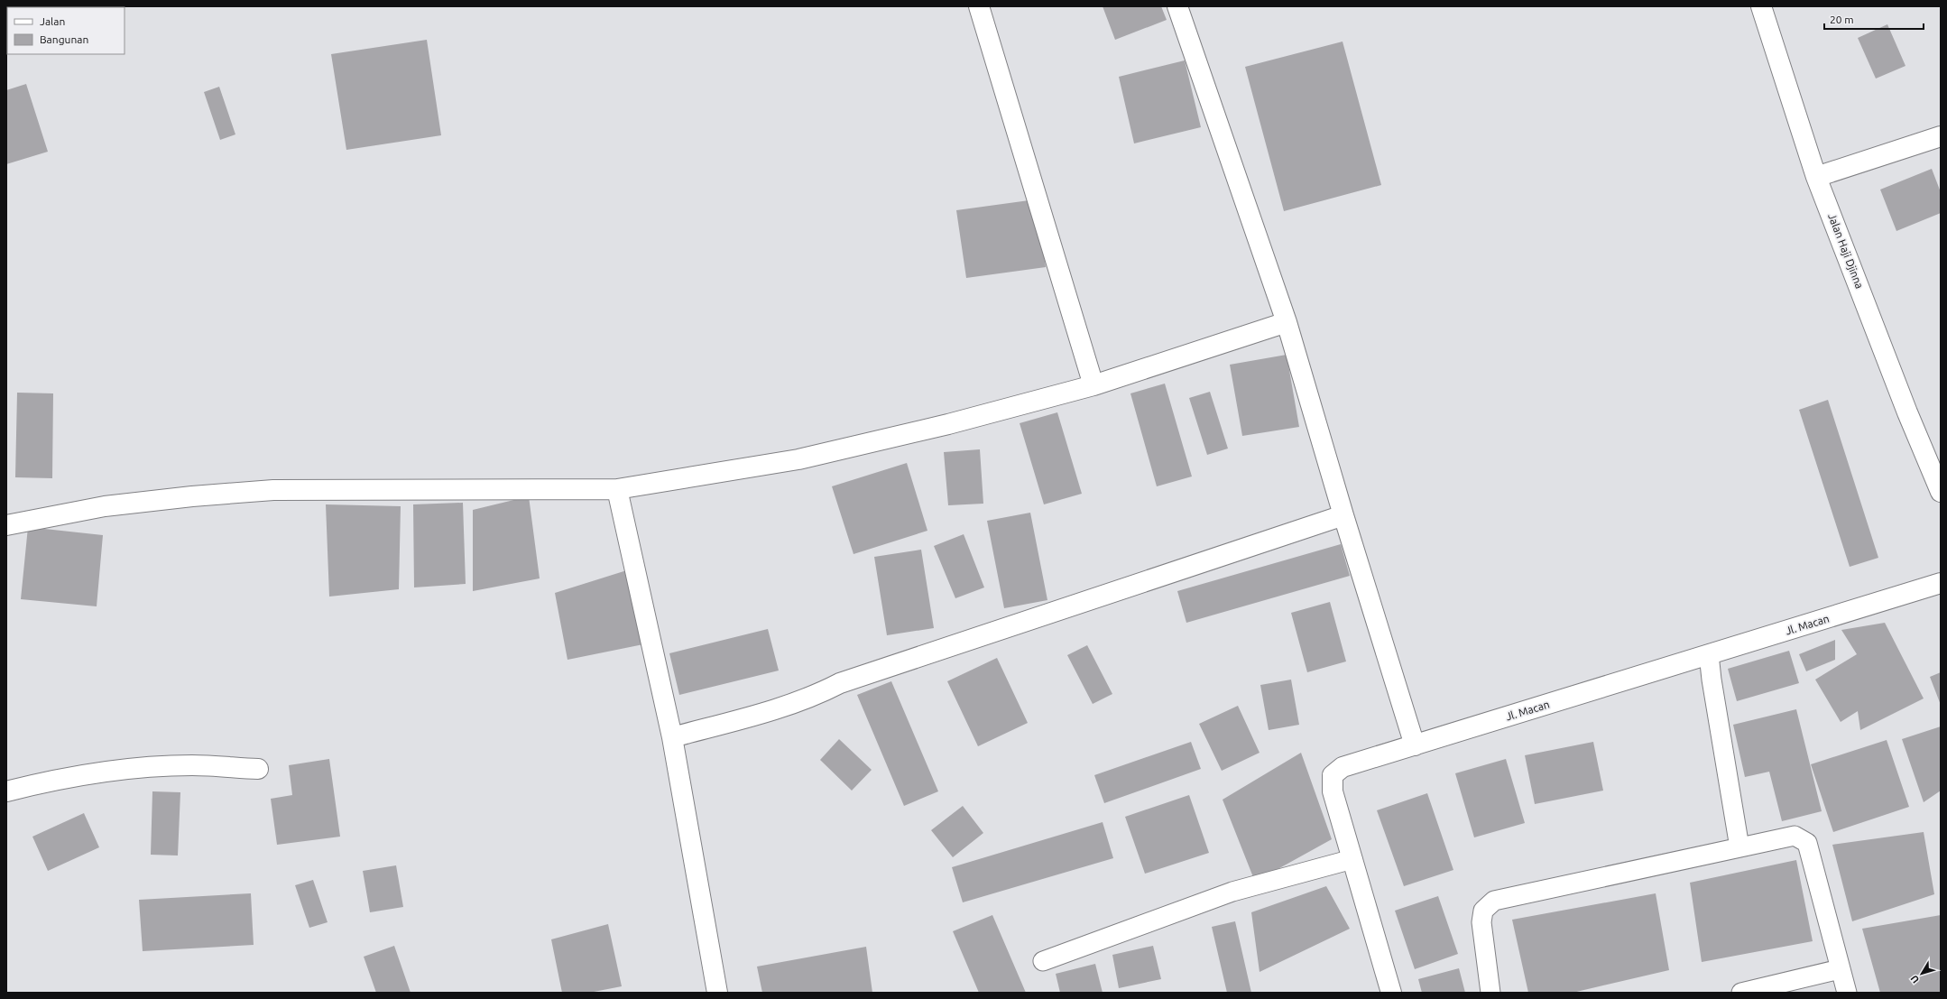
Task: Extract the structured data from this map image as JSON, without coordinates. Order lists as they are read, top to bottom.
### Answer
{
  "streets": {
    "street": ["Jalan Haji Djinna", "Jl. Macan"]
  },
  "legend": ["Jalan", "Bangunan"],
  "scale_bar": "20 m",
  "north": "bottom left"
}
